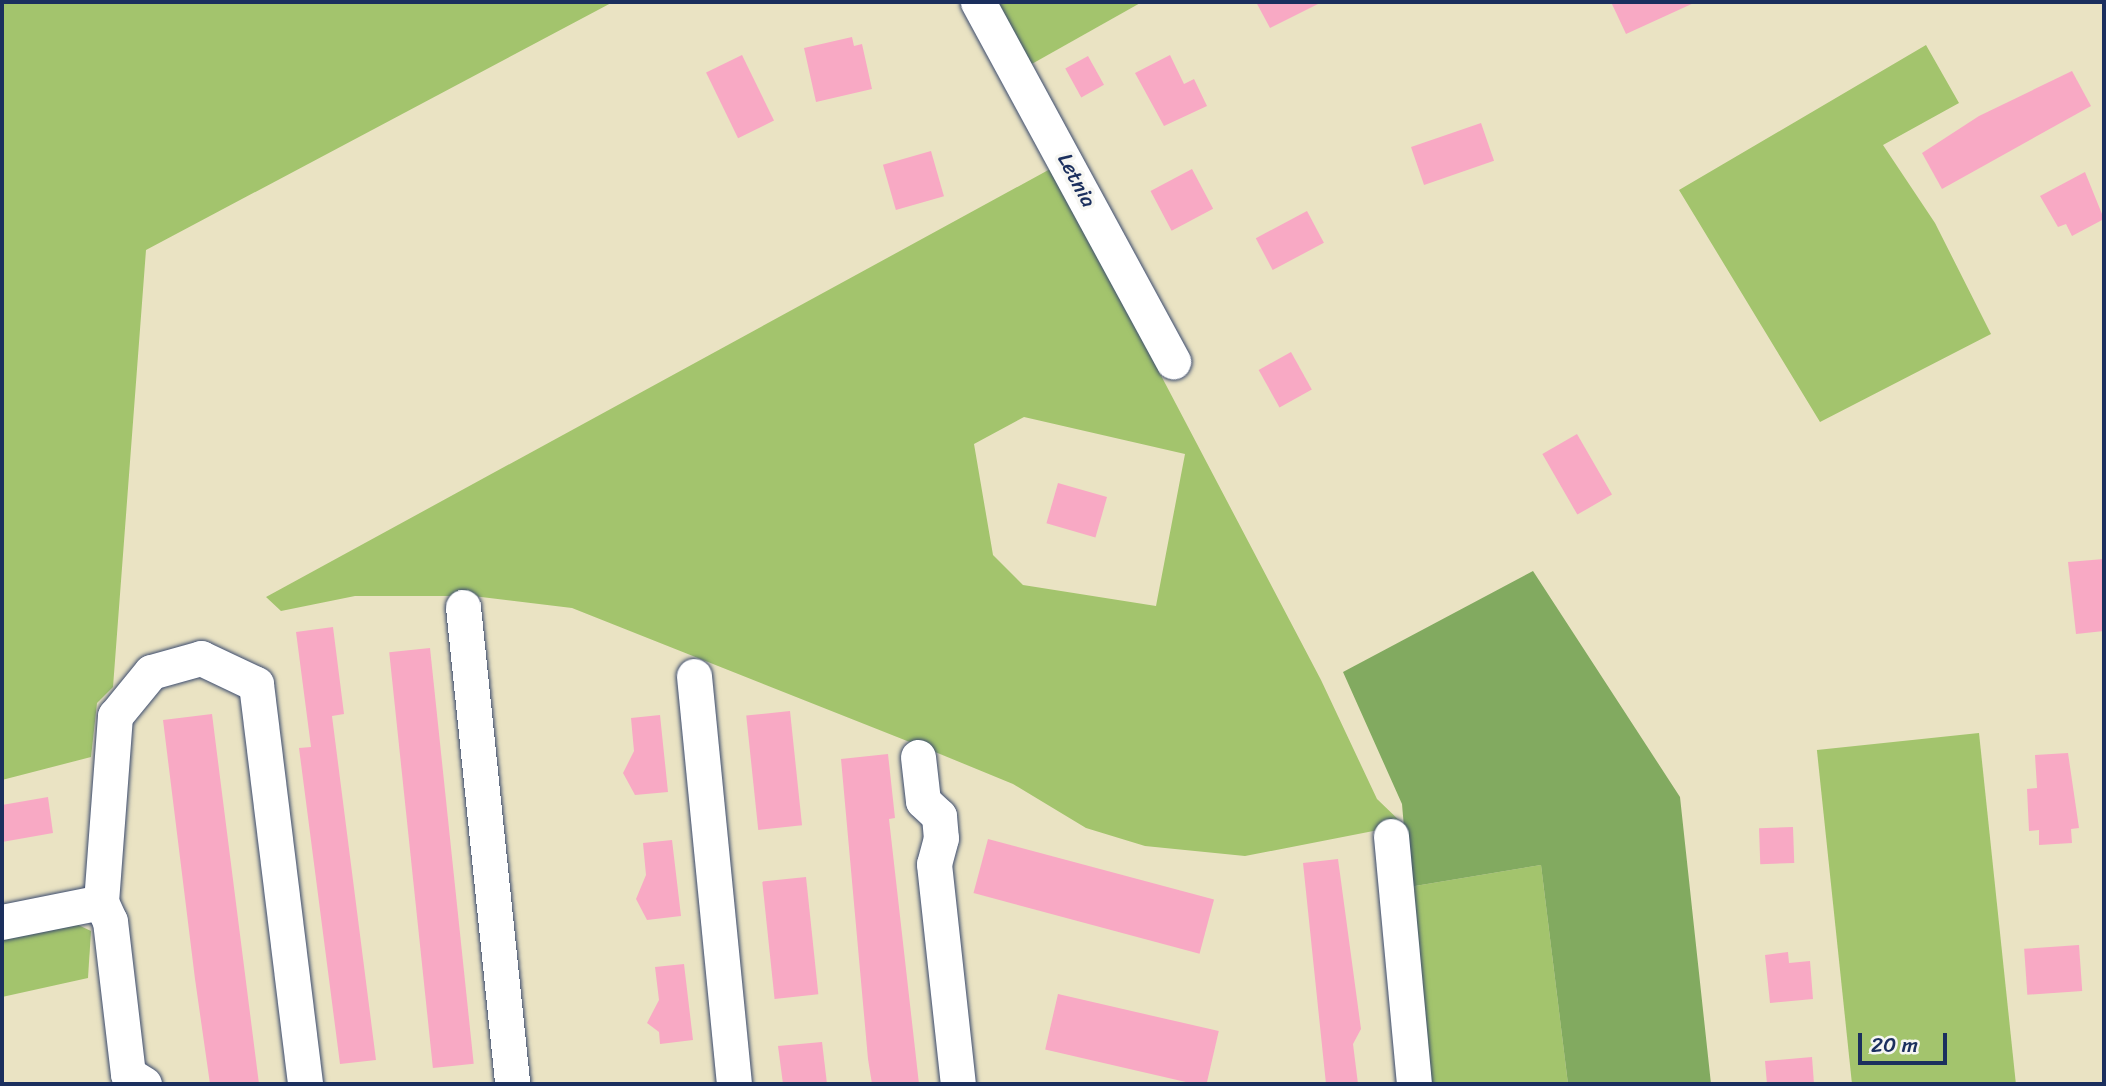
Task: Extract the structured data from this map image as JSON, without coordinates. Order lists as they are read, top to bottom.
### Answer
{
  "streets": {
    "street": ["Letnia"]
  },
  "scale_bar": "20 m"
}
